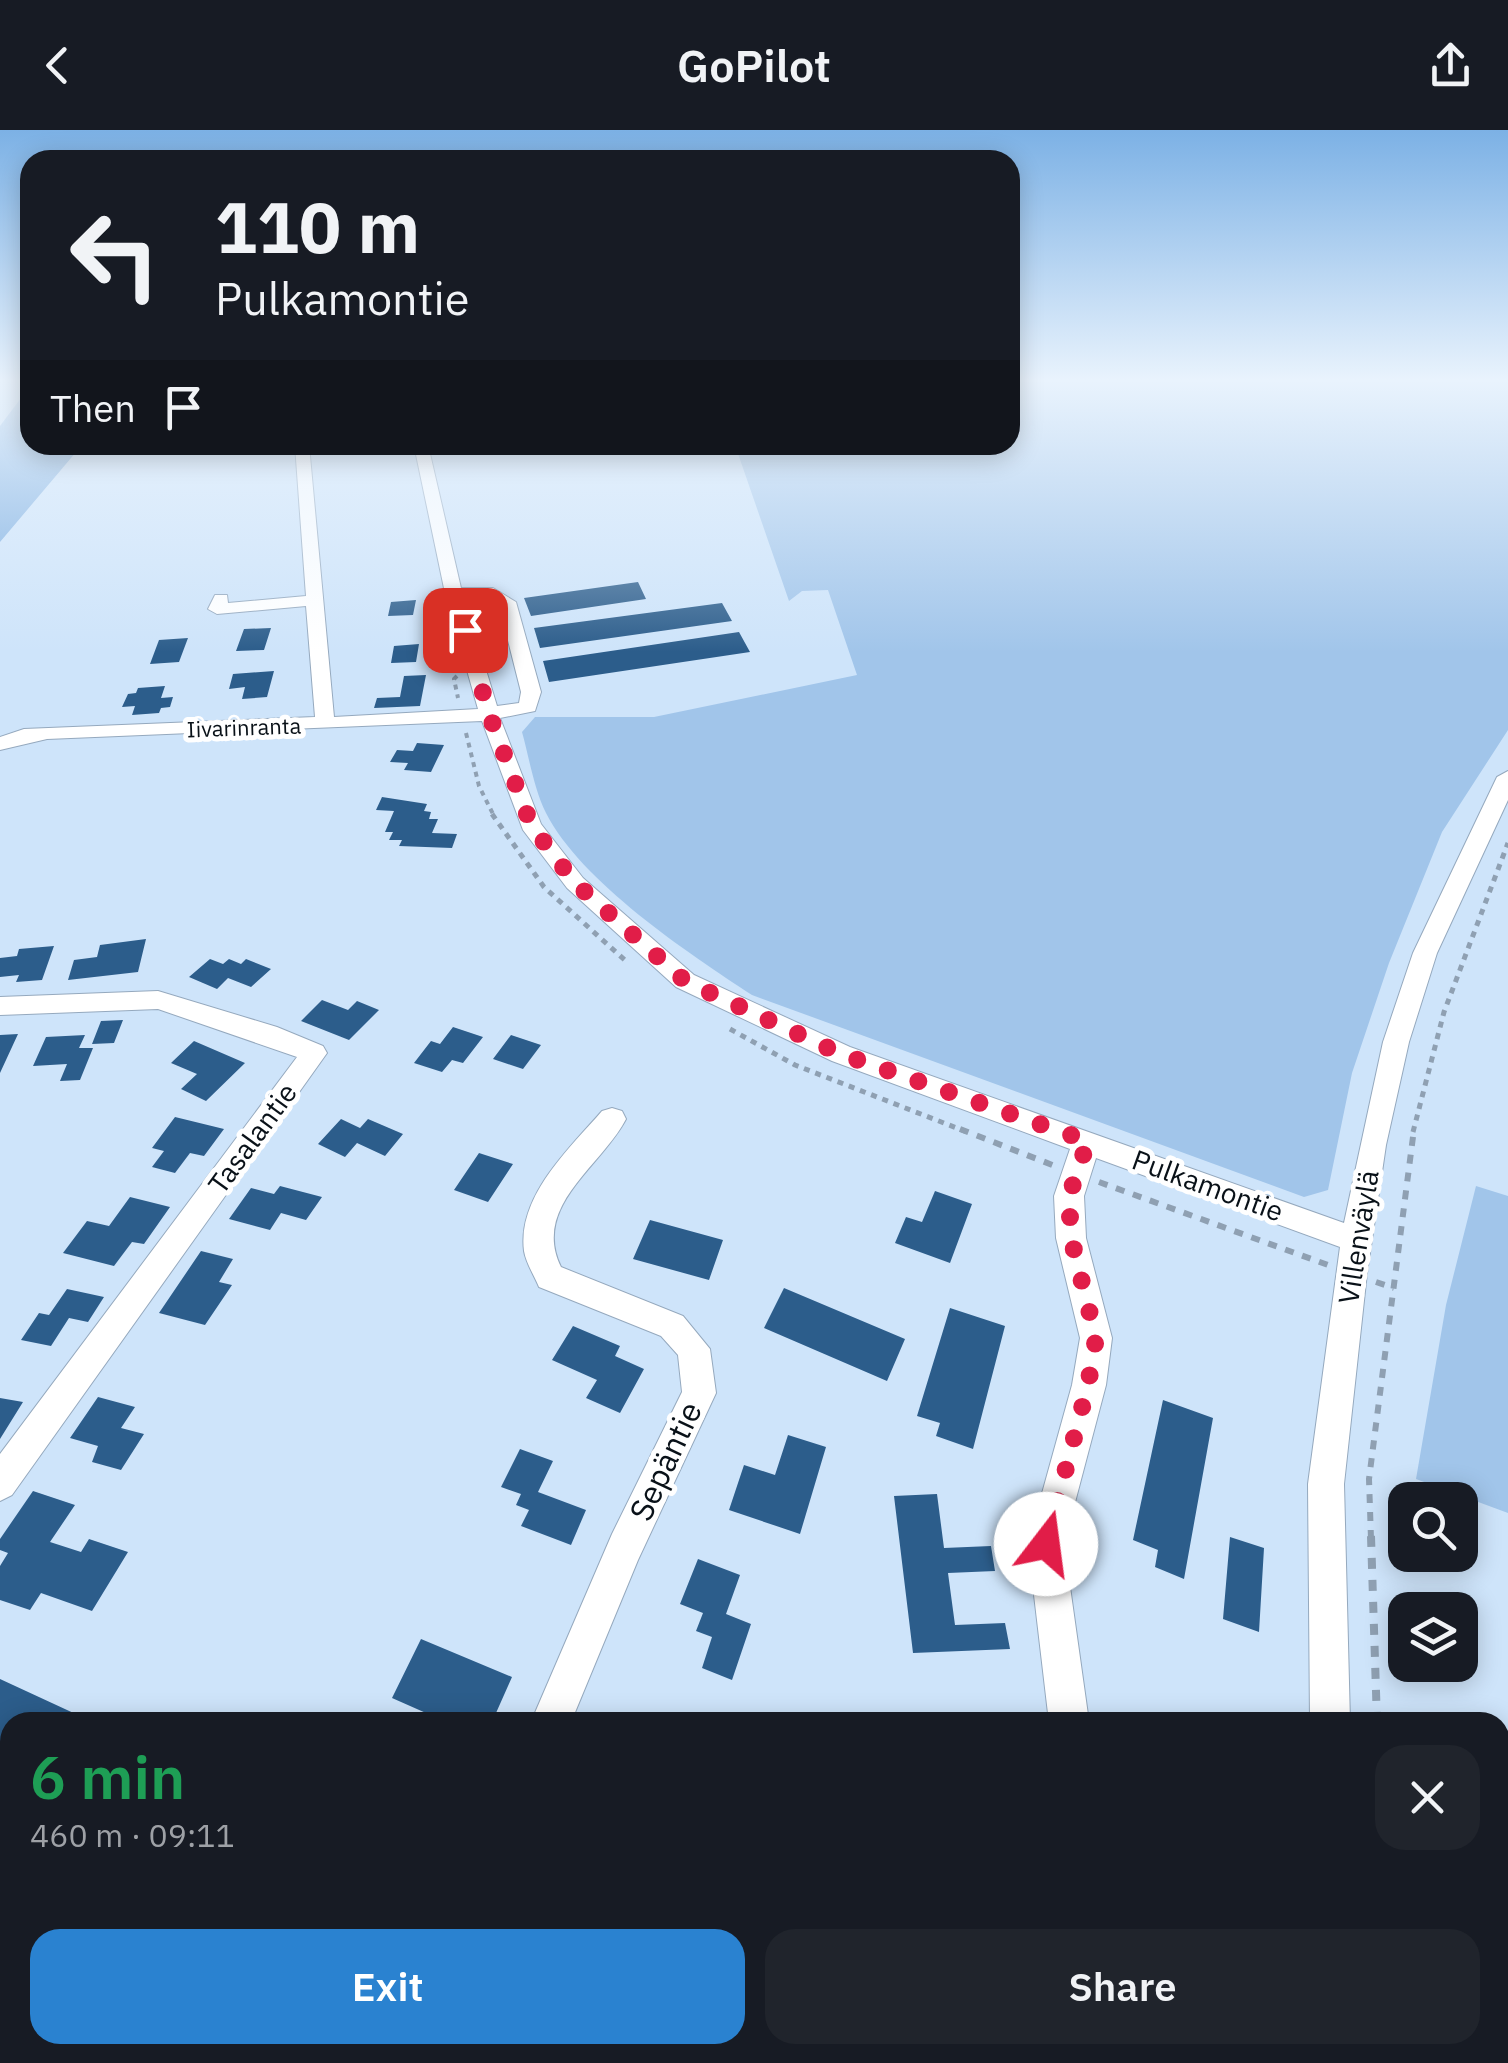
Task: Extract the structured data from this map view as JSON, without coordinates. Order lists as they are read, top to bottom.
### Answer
{
  "streets": {
    "street": [
      "Iivarinranta",
      "Tasalantie",
      "Pulkamontie",
      "Villenväylä",
      "Sepäntie"
    ]
  },
  "crossings": [
    ["Iivarinranta", "Pulkamontie"],
    ["Pulkamontie", "Villenväylä"]
  ],
  "page": {
    "header": "GoPilot",
    "turn": ["110 m", "Pulkamontie"],
    "then": "Then",
    "heading": ["6 min", "460 m · 09:11"],
    "buttons": ["Exit", "Share"]
  }
}
